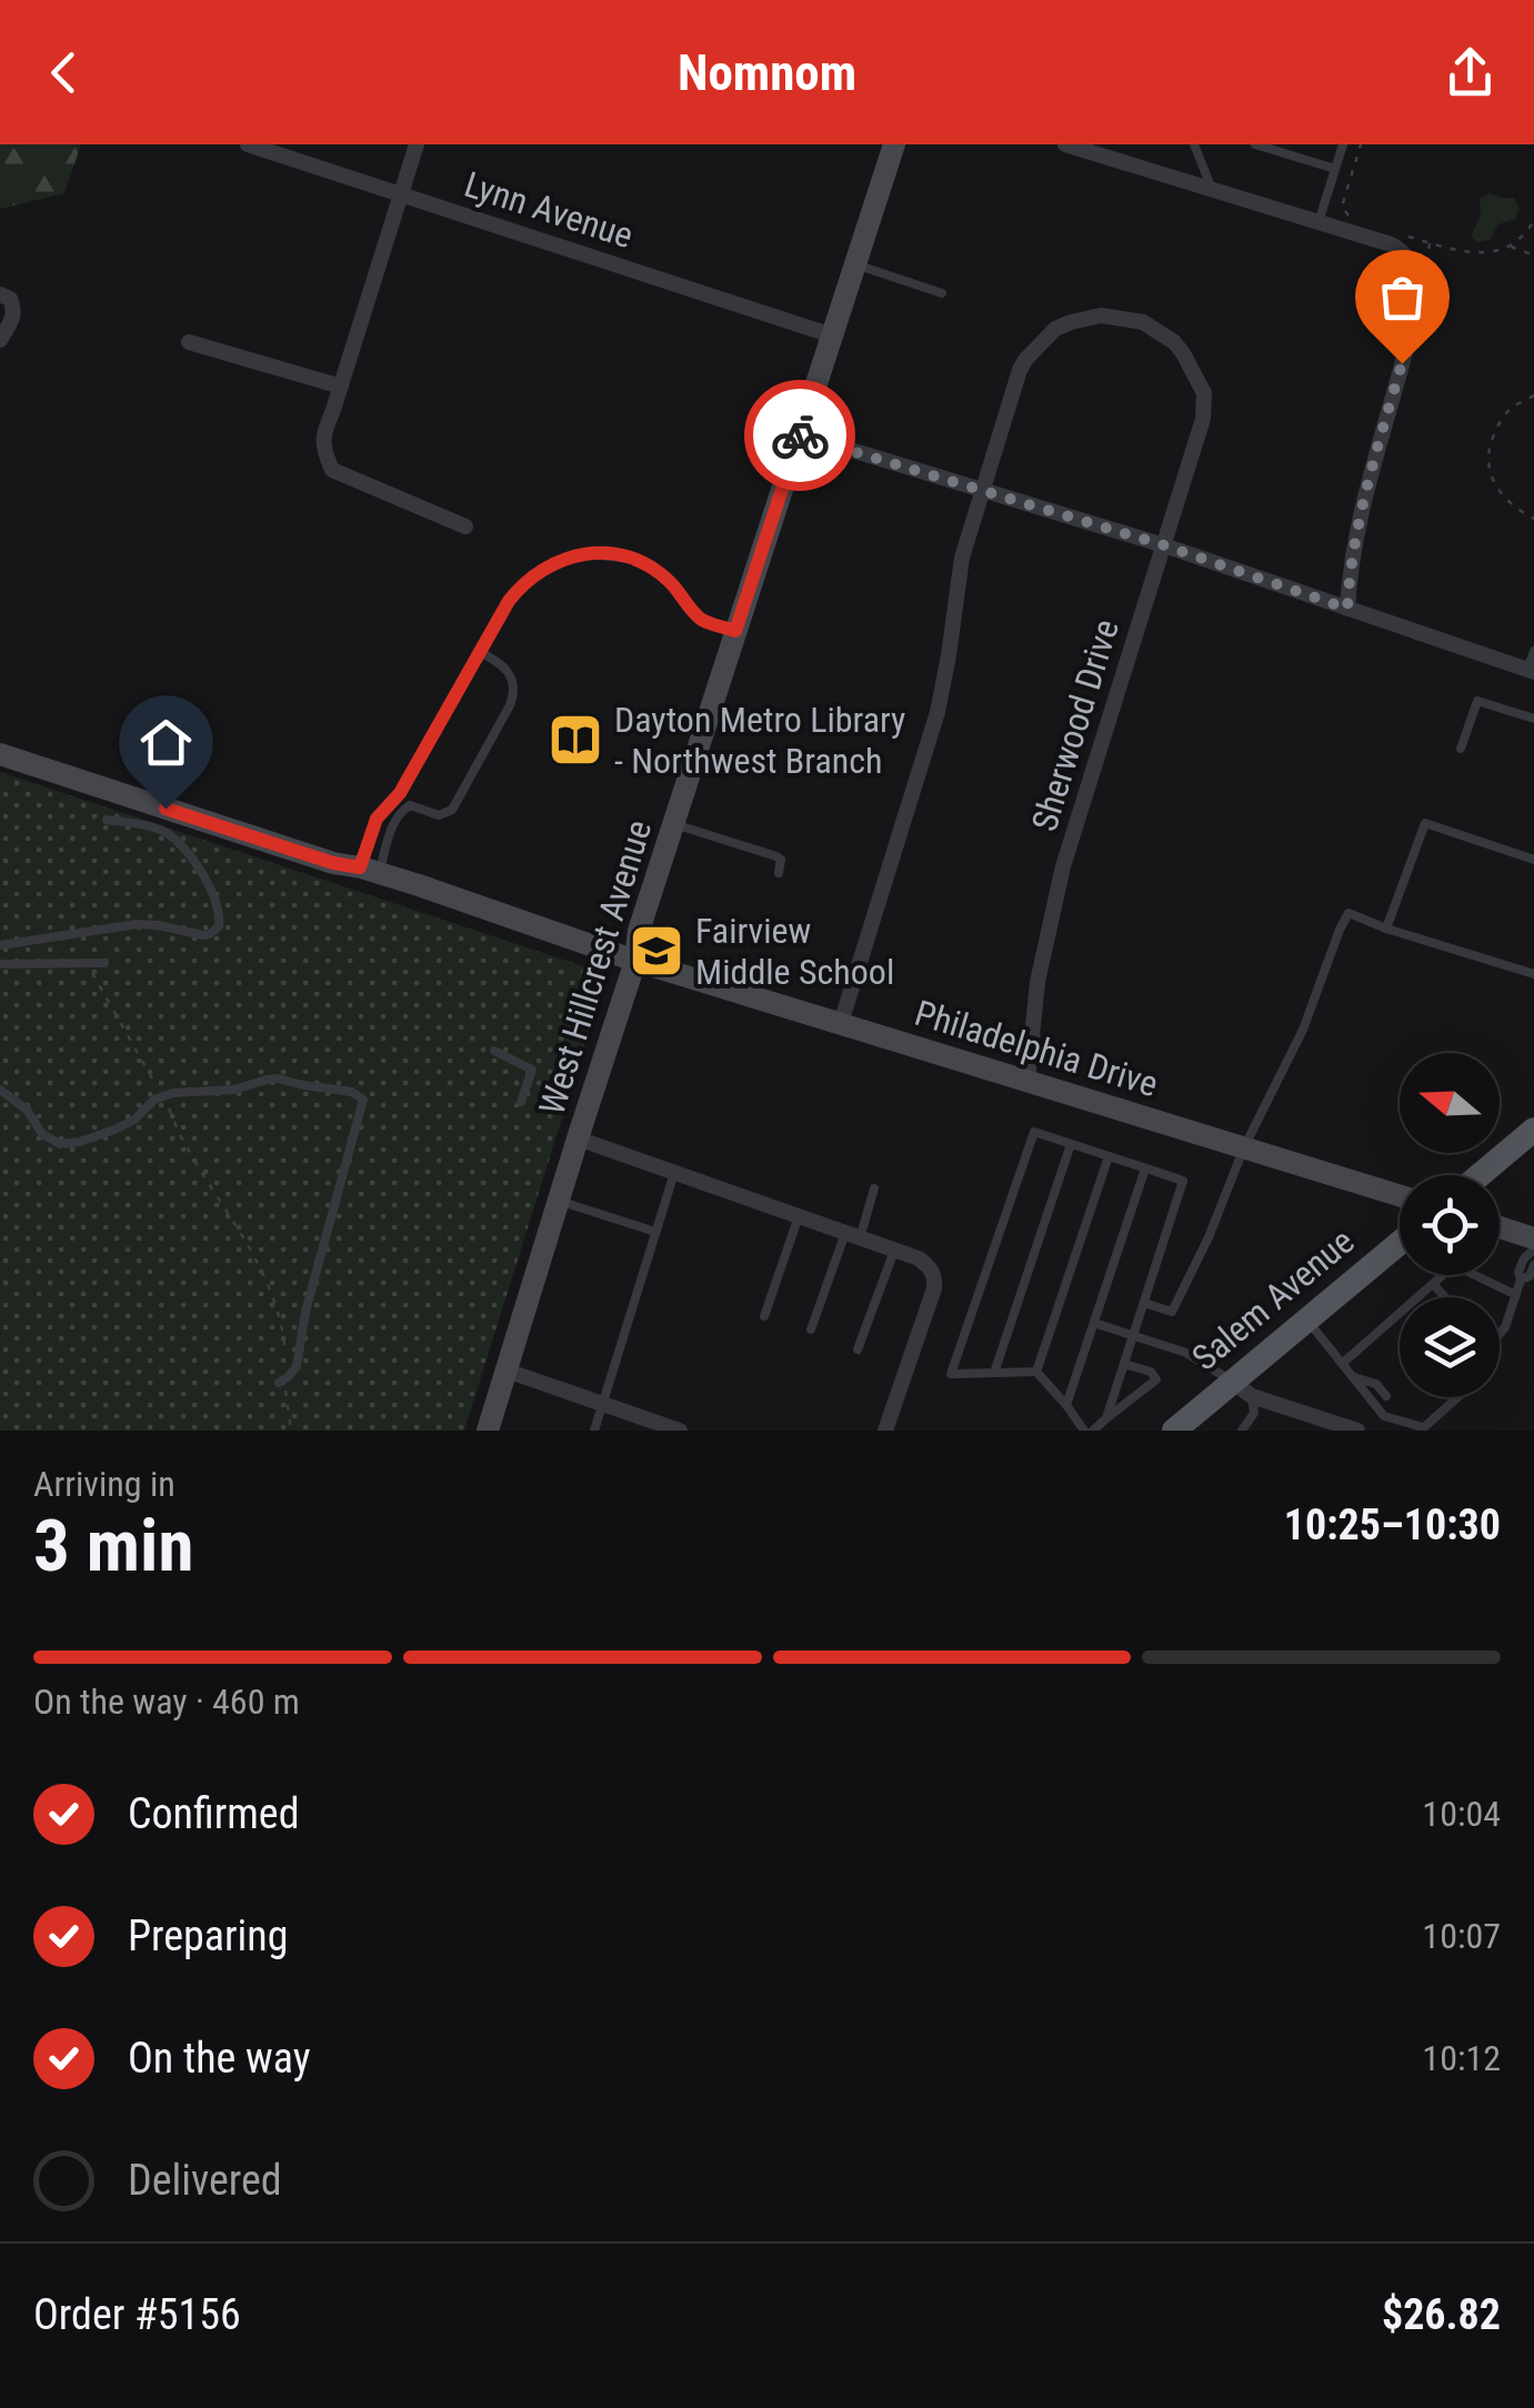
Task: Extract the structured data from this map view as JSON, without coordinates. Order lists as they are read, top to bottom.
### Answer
{
  "streets": {
    "main road": ["West Hillcrest Avenue", "Philadelphia Drive", "Salem Avenue"],
    "street": ["Lynn Avenue", "Sherwood Drive"]
  },
  "crossings": [
    ["Lynn Avenue", "West Hillcrest Avenue"],
    ["Sherwood Drive", "Philadelphia Drive"],
    ["West Hillcrest Avenue", "Philadelphia Drive"]
  ],
  "places": {
    "library": ["Dayton Metro Library - Northwest Branch"],
    "school or university": ["Fairview Middle School"]
  },
  "north": "left",
  "page": {
    "header": "Nomnom",
    "heading": ["3 min", "Arriving in", "10:25–10:30"],
    "panel": ["Order #5156", "$26.82"],
    "bar": "On the way · 460 m",
    "list": [
      ["Confirmed", "10:04"],
      ["Preparing", "10:07"],
      ["On the way", "10:12"],
      "Delivered"
    ]
  }
}
